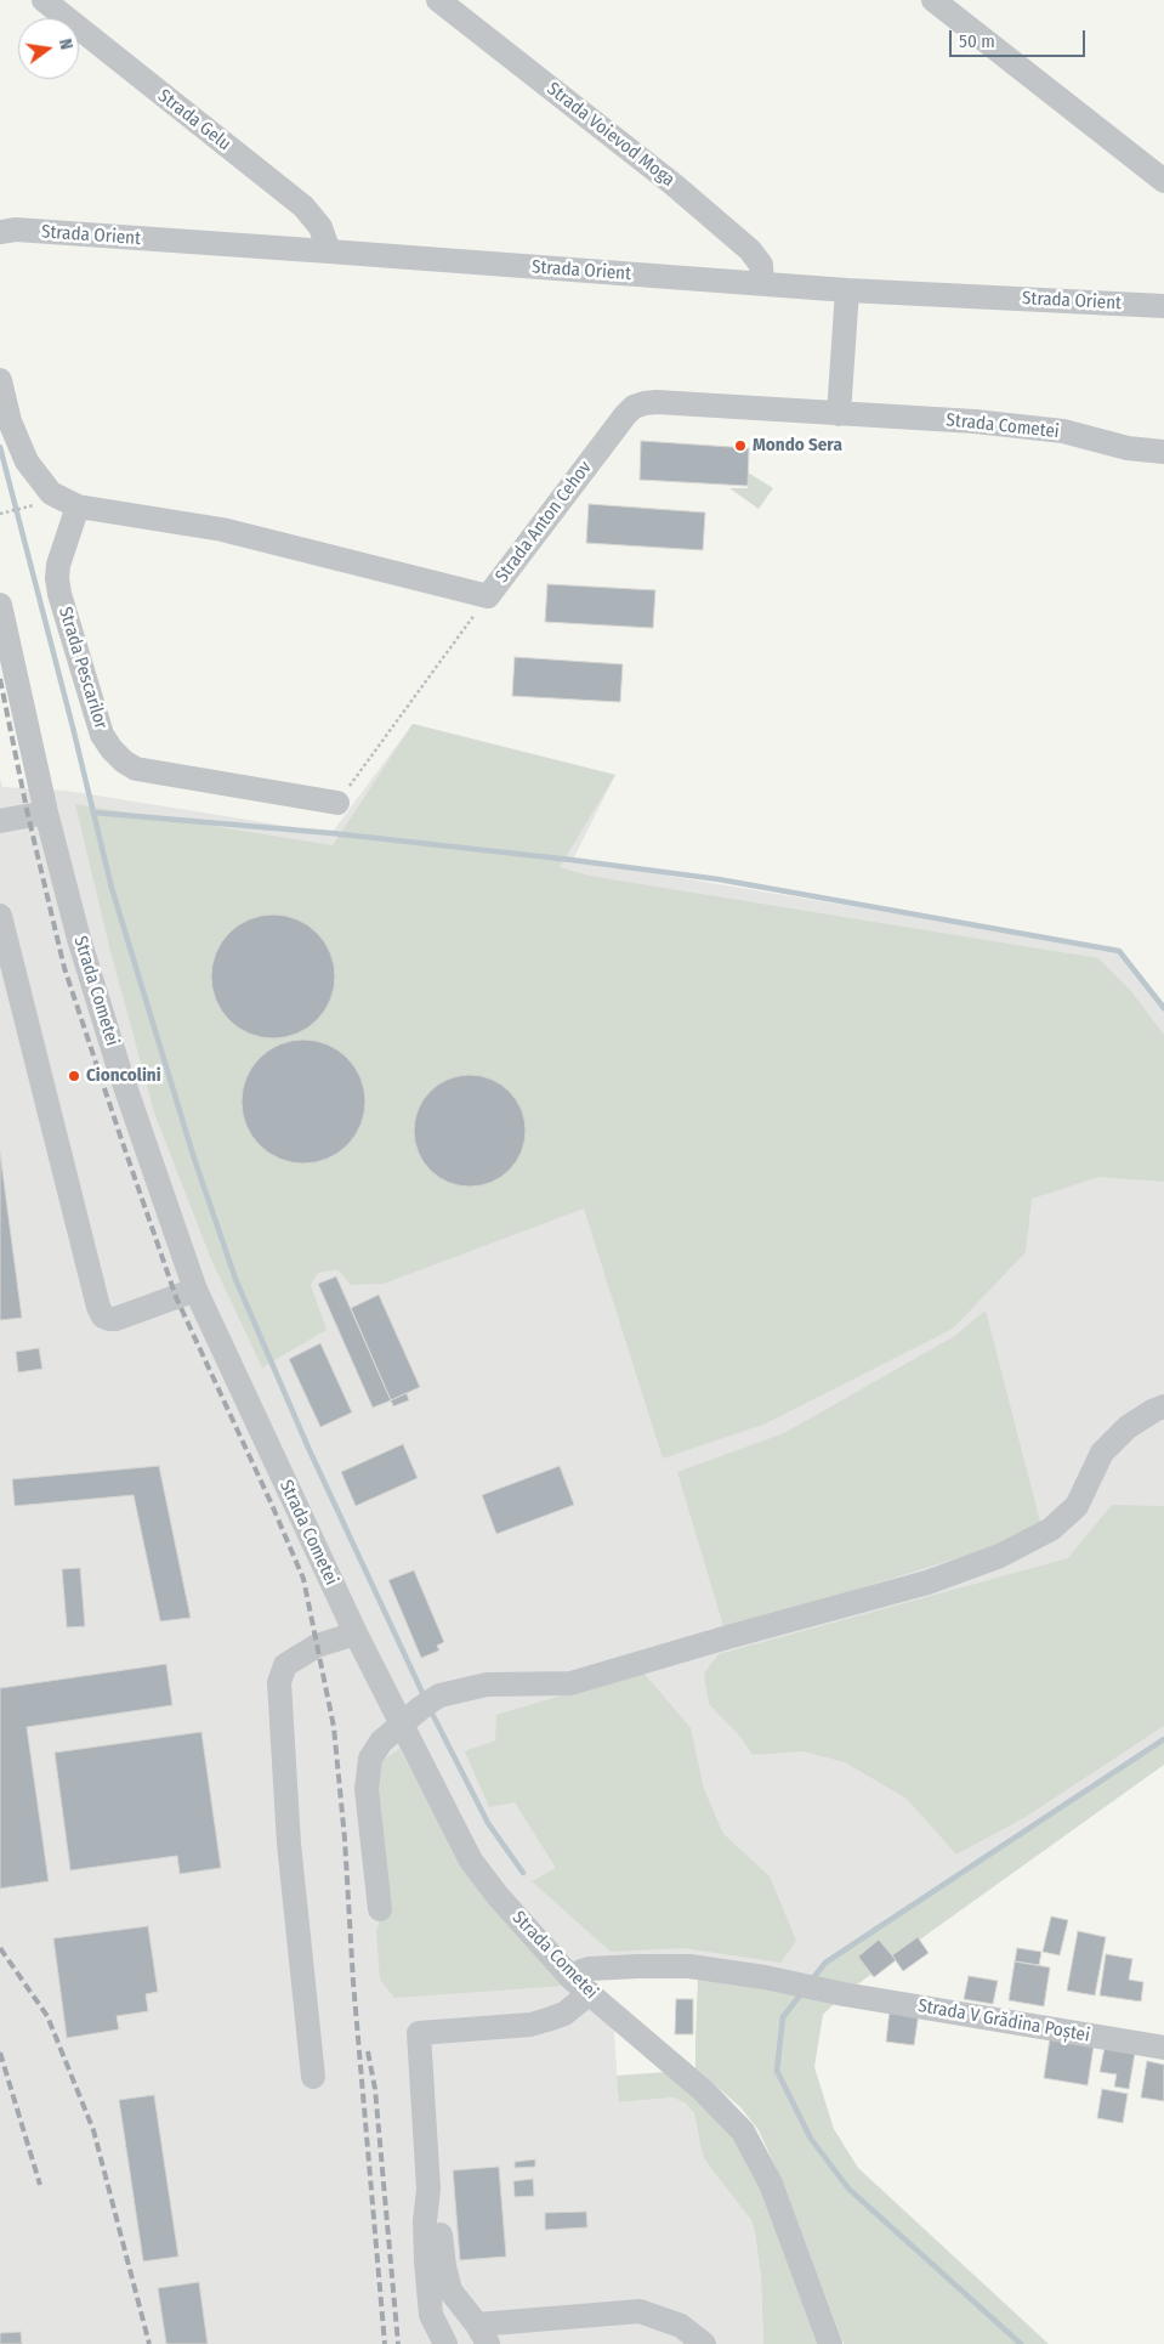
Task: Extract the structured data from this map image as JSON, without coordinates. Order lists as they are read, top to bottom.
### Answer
{
  "streets": {
    "street": [
      "Strada Gelu",
      "Strada Voievod Moga",
      "Strada Orient",
      "Strada Cometei",
      "Strada Anton Cehov",
      "Strada Pescarilor",
      "Strada V Grădina Poștei"
    ]
  },
  "crossings": [
    ["Strada Gelu", "Strada Orient"],
    ["Strada Voievod Moga", "Strada Orient"],
    ["Strada Cometei", "Strada Anton Cehov"],
    ["Strada Cometei", "Strada V Grădina Poștei"],
    ["Strada Anton Cehov", "Strada Pescarilor"]
  ],
  "places": ["Mondo Sera", "Cioncolini"],
  "scale_bar": "50 m",
  "north": "right"
}
